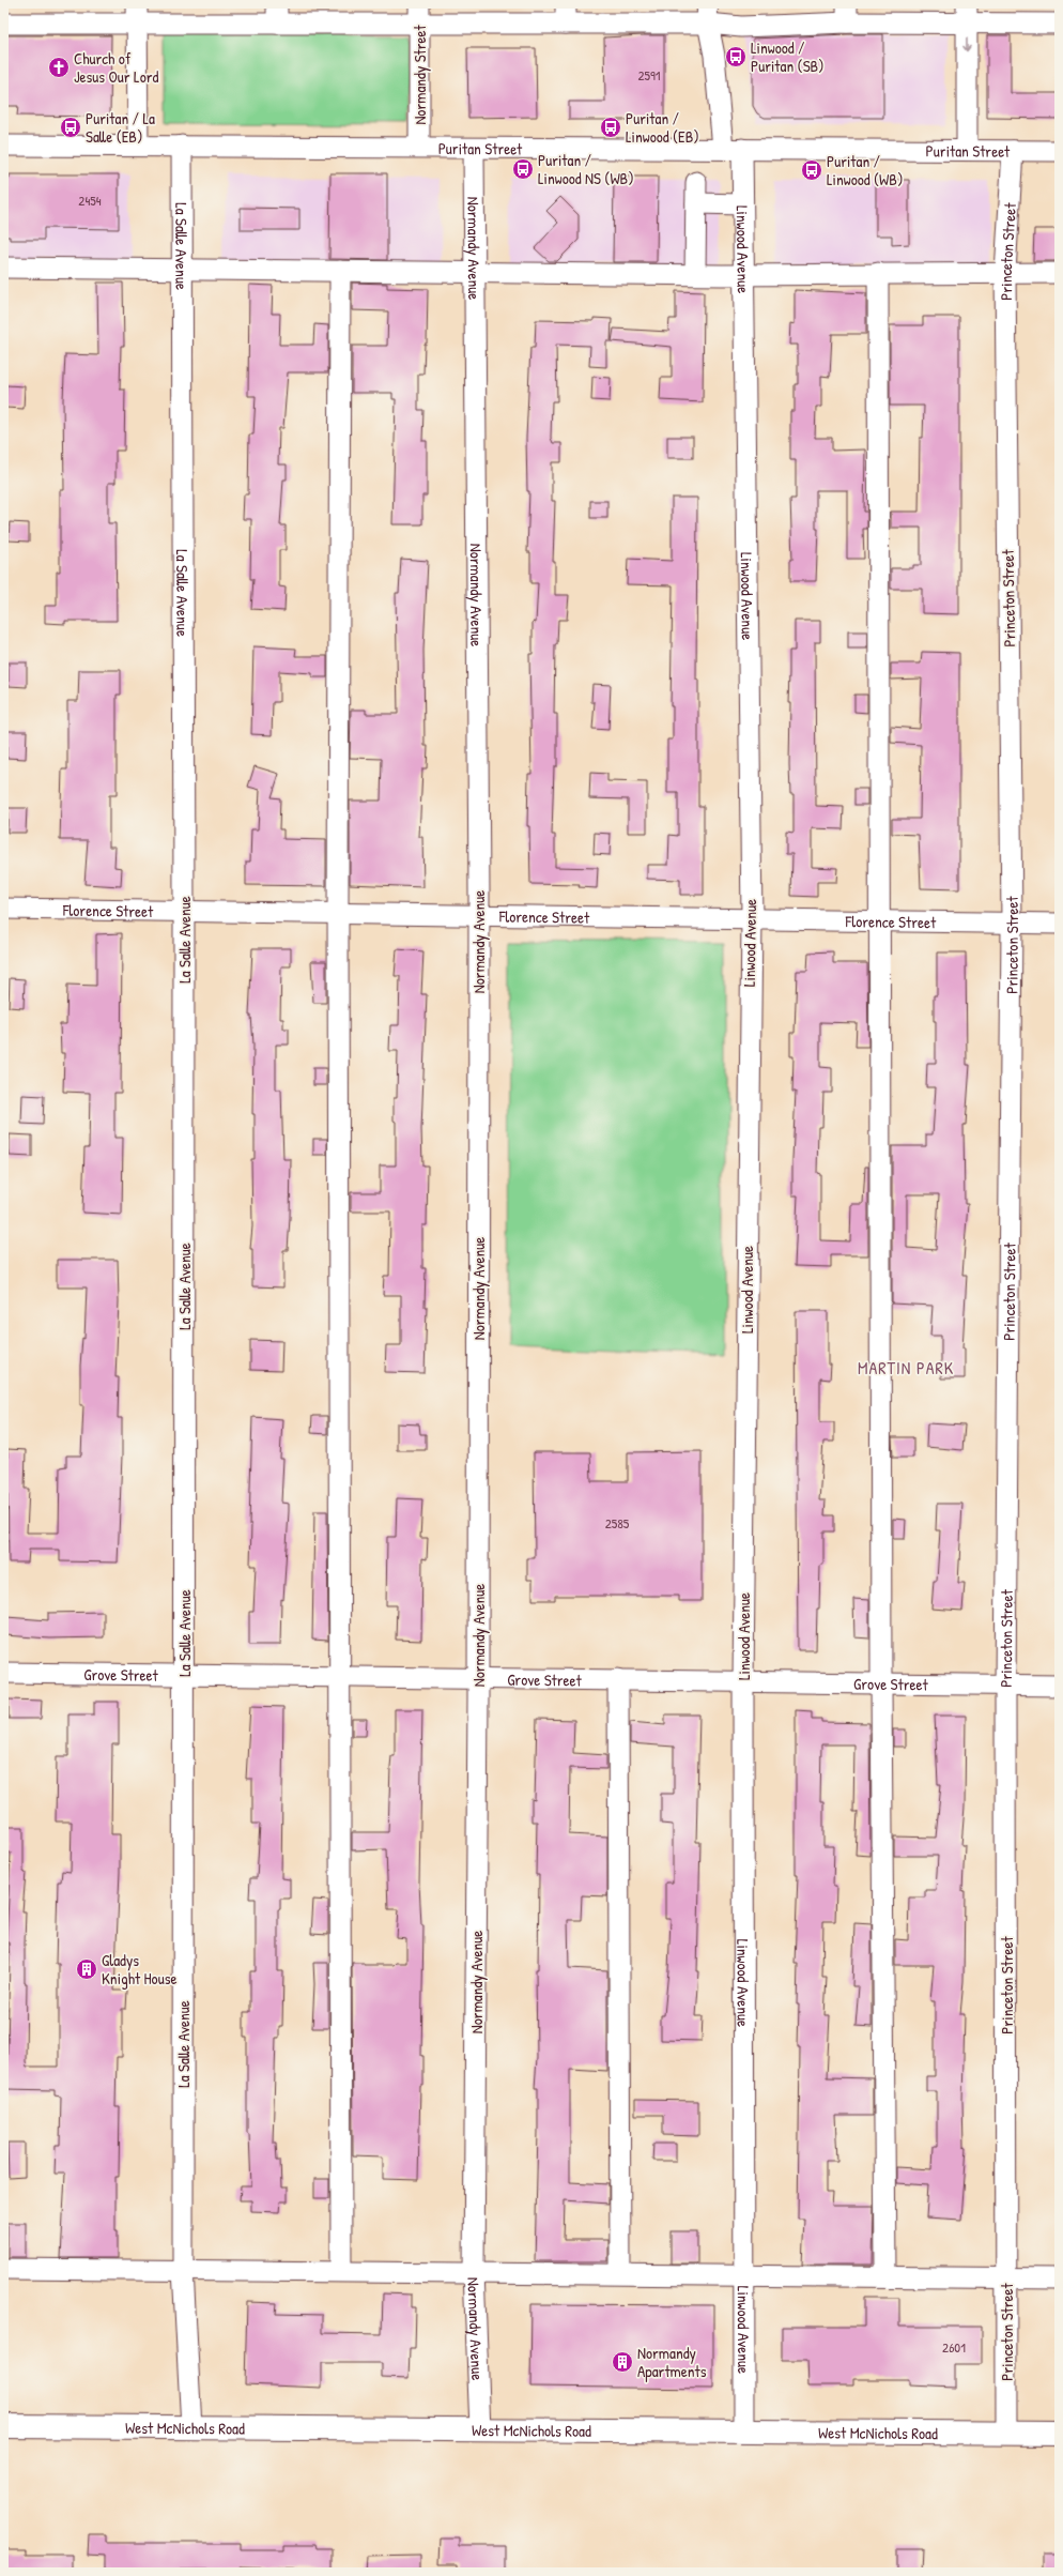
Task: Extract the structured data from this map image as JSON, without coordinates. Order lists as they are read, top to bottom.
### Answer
{
  "streets": {
    "main road": ["West McNichols Road"],
    "street": [
      "Normandy Street",
      "Puritan Street",
      "La Salle Avenue",
      "Normandy Avenue",
      "Linwood Avenue",
      "Princeton Street",
      "Florence Street",
      "Grove Street"
    ]
  },
  "crossings": [
    ["Normandy Street", "Puritan Street"],
    ["Puritan Street", "La Salle Avenue"],
    ["Puritan Street", "Normandy Avenue"],
    ["Puritan Street", "Linwood Avenue"],
    ["Puritan Street", "Princeton Street"],
    ["La Salle Avenue", "Florence Street"],
    ["La Salle Avenue", "Grove Street"],
    ["La Salle Avenue", "West McNichols Road"],
    ["Normandy Avenue", "Florence Street"],
    ["Normandy Avenue", "Grove Street"],
    ["Normandy Avenue", "West McNichols Road"],
    ["Linwood Avenue", "Florence Street"],
    ["Linwood Avenue", "Grove Street"],
    ["Linwood Avenue", "West McNichols Road"],
    ["Princeton Street", "Florence Street"],
    ["Princeton Street", "Grove Street"],
    ["Princeton Street", "West McNichols Road"]
  ],
  "districts": ["MARTIN PARK"],
  "places": {
    "bus stop": [
      "Linwood / Puritan (SB)",
      "Puritan / La Salle (EB)",
      "Puritan / Linwood (EB)",
      "Puritan / Linwood NS (WB)",
      "Puritan / Linwood (WB)"
    ],
    "church": ["Church of Jesus Our Lord"],
    "building": ["Gladys Knight House", "Normandy Apartments"]
  },
  "house_numbers": [
    "2591",
    "2454",
    "2585",
    "2601"
  ]
}
